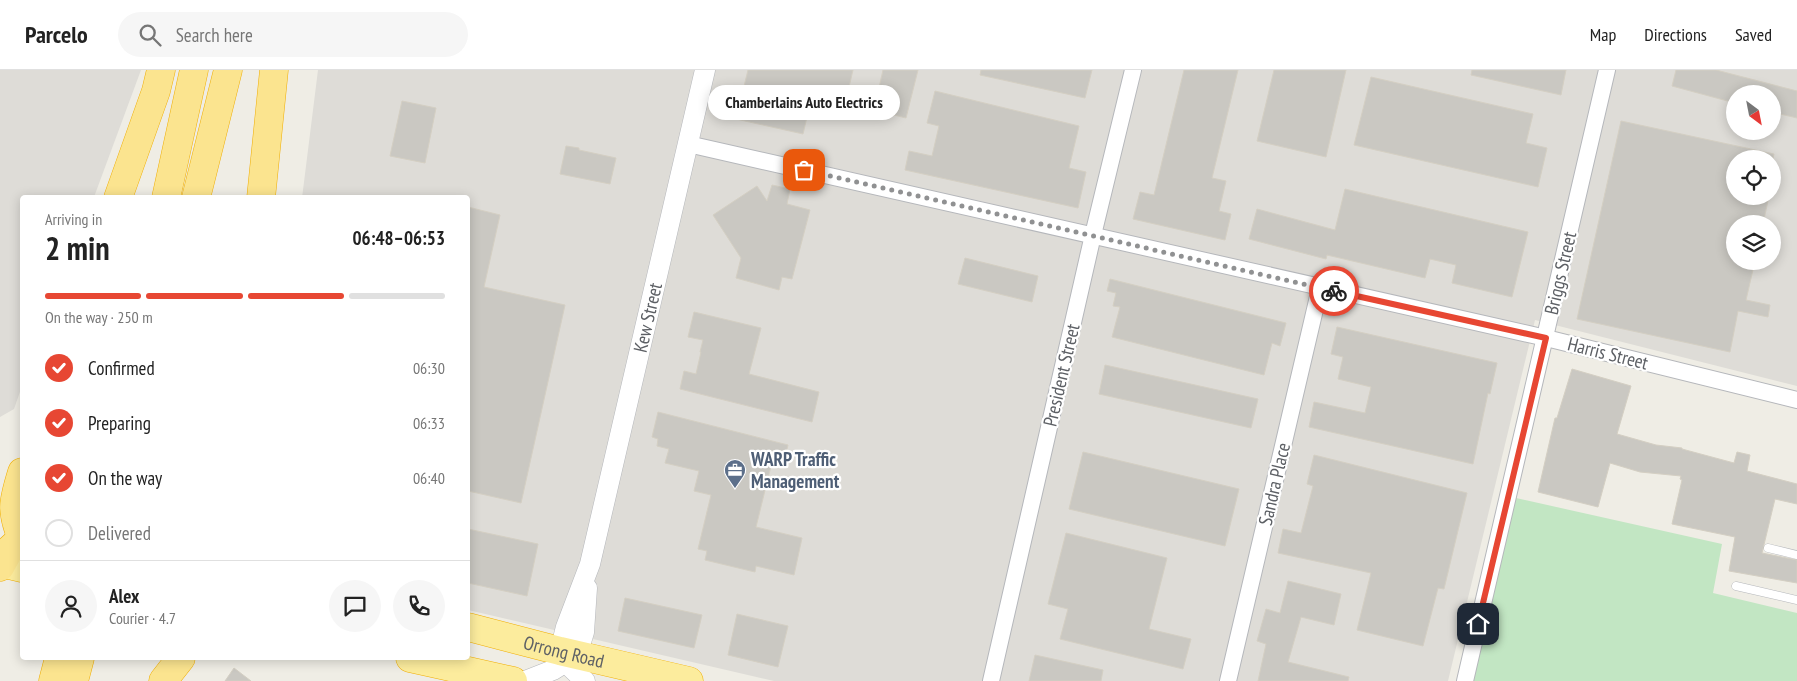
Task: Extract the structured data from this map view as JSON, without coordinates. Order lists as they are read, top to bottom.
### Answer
{
  "streets": {
    "highway": ["Orrong Road"],
    "street": [
      "Briggs Street",
      "Kew Street",
      "Harris Street",
      "President Street",
      "Sandra Place"
    ]
  },
  "crossings": [
    ["Briggs Street", "Harris Street"],
    ["Kew Street", "Harris Street"],
    ["Kew Street", "Orrong Road"],
    ["Harris Street", "President Street"],
    ["Harris Street", "Sandra Place"]
  ],
  "places": {
    "other": ["Chamberlains Auto Electrics"],
    "office": ["WARP Traffic Management"]
  },
  "north": "bottom right",
  "page": {
    "header": "Parcelo",
    "search": "Search here",
    "nav": ["Map", "Directions", "Saved"],
    "bubble": "Chamberlains Auto Electrics",
    "heading": ["2 min", "Arriving in", "06:48–06:53"],
    "panel": ["Alex", "Courier · 4.7"],
    "bar": "On the way · 250 m",
    "list": [
      ["Confirmed", "06:30"],
      ["Preparing", "06:33"],
      ["On the way", "06:40"],
      "Delivered"
    ]
  }
}
